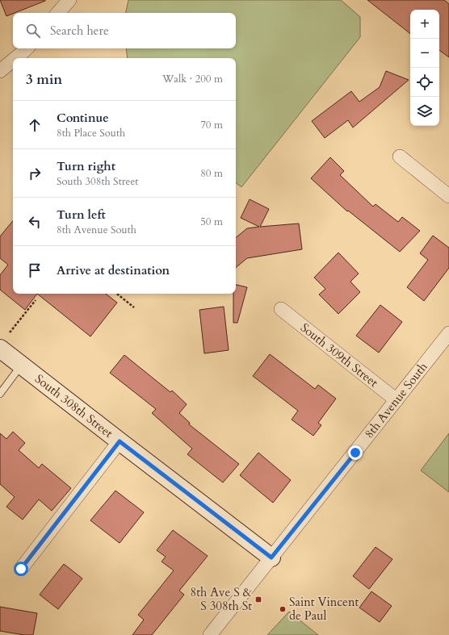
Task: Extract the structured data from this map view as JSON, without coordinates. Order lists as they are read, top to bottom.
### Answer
{
  "streets": {
    "street": ["South 309th Street", "8th Avenue South", "South 308th Street"]
  },
  "crossings": [
    ["South 309th Street", "8th Avenue South"],
    ["8th Avenue South", "South 308th Street"]
  ],
  "places": {
    "transit": ["8th Ave S & S 308th St"],
    "other": ["Saint Vincent de Paul"]
  },
  "page": {
    "map_buttons": ["+", "−"],
    "search": "Search here",
    "heading": ["3 min", "Walk · 200 m"],
    "list": [
      ["Continue", "8th Place South", "70 m"],
      ["Turn right", "South 308th Street", "80 m"],
      ["Turn left", "8th Avenue South", "50 m"],
      "Arrive at destination"
    ]
  }
}
